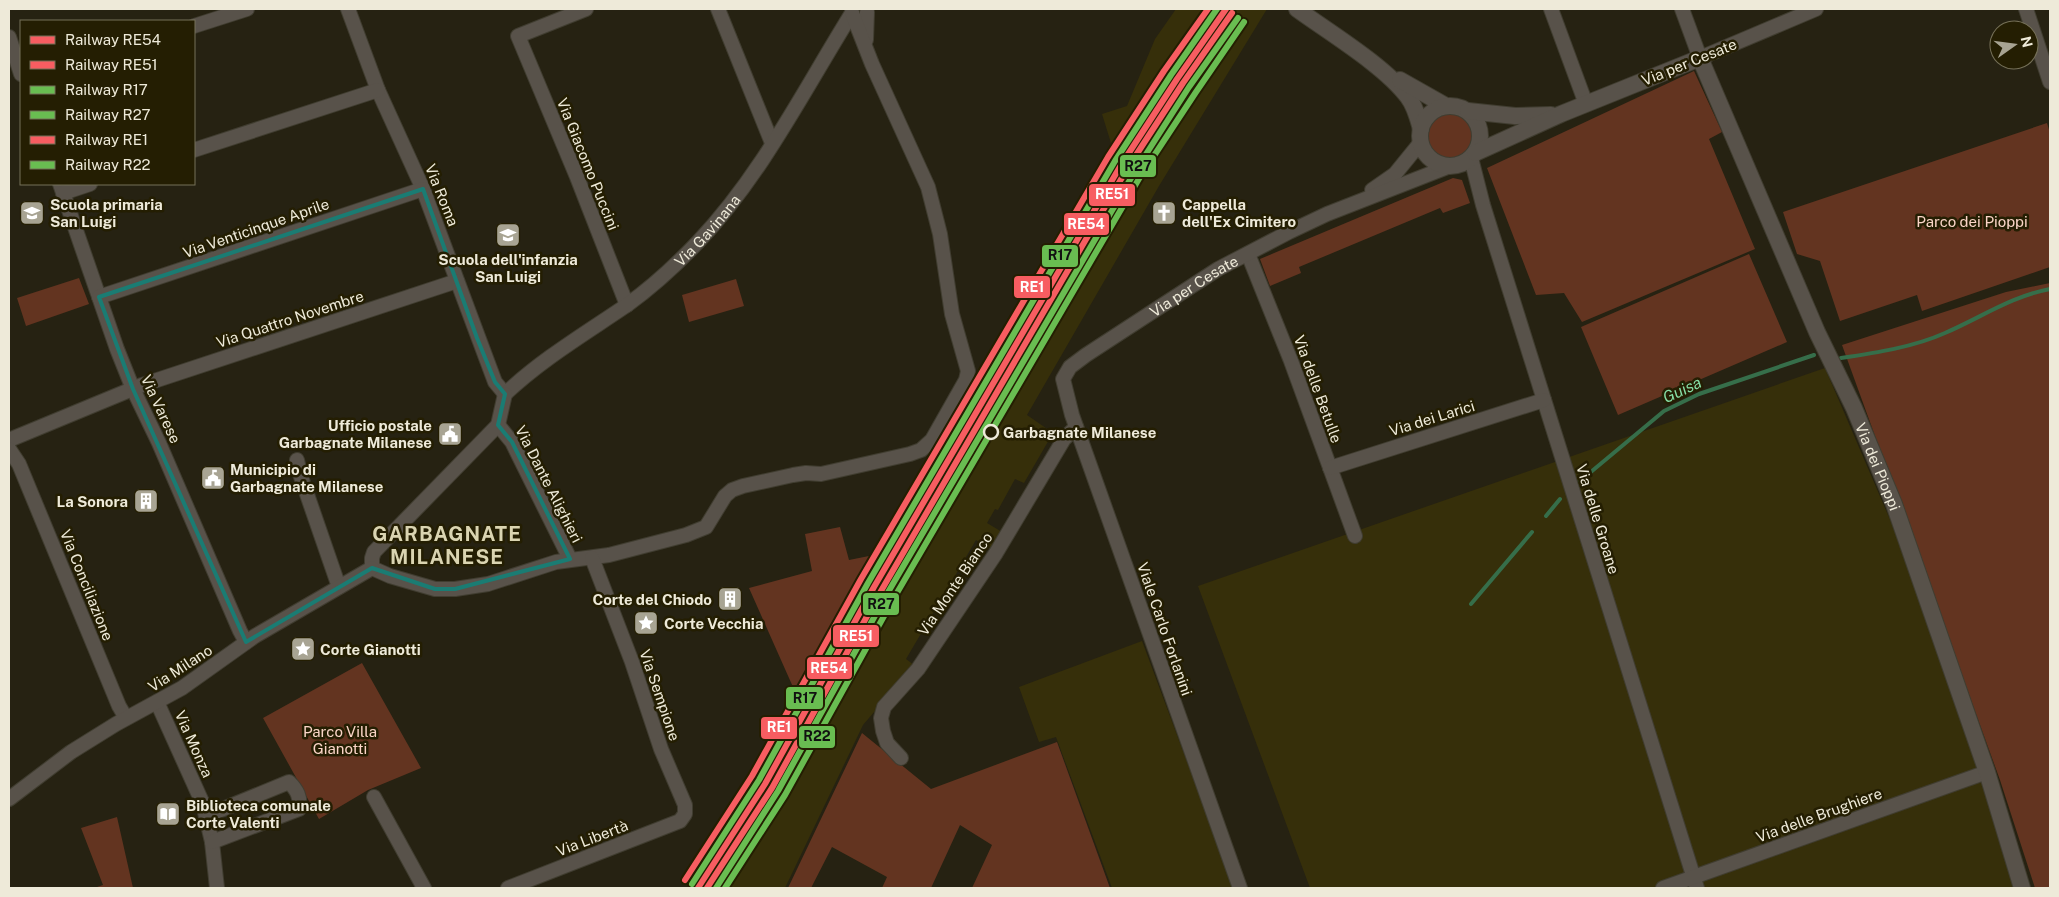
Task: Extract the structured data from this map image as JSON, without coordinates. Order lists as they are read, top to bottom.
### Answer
{
  "streets": {
    "street": [
      "Via per Cesate",
      "Via Giacomo Puccini",
      "Via Roma",
      "Via Venticinque Aprile",
      "Via Gavinana",
      "Via Quattro Novembre",
      "Via delle Betulle",
      "Via Varese",
      "Via dei Larici",
      "Via dei Pioppi",
      "Via Dante Alighieri",
      "Via delle Groane",
      "Via Monte Bianco",
      "Via Conciliazione",
      "Viale Carlo Forlanini",
      "Via Milano",
      "Via Sempione",
      "Via Monza",
      "Via delle Brughiere",
      "Via Libertà"
    ]
  },
  "crossings": [
    ["Via per Cesate", "Via delle Betulle"],
    ["Via per Cesate", "Via dei Pioppi"],
    ["Via per Cesate", "Via delle Groane"],
    ["Via per Cesate", "Viale Carlo Forlanini"],
    ["Via Giacomo Puccini", "Via Gavinana"],
    ["Via Roma", "Via Venticinque Aprile"],
    ["Via Roma", "Via Gavinana"],
    ["Via Roma", "Via Quattro Novembre"],
    ["Via Venticinque Aprile", "Via Varese"],
    ["Via Quattro Novembre", "Via Varese"],
    ["Via Quattro Novembre", "Via Conciliazione"],
    ["Via delle Betulle", "Via dei Larici"],
    ["Via Varese", "Via Milano"],
    ["Via dei Larici", "Via delle Groane"],
    ["Via dei Pioppi", "Via delle Brughiere"],
    ["Via delle Groane", "Via delle Brughiere"],
    ["Via Monte Bianco", "Viale Carlo Forlanini"],
    ["Via Conciliazione", "Via Milano"],
    ["Via Milano", "Via Monza"],
    ["Via Sempione", "Via Libertà"]
  ],
  "districts": ["GARBAGNATE MILANESE"],
  "water": ["Guisa"],
  "parks": ["Parco dei Pioppi", "Parco Villa Gianotti"],
  "places": {
    "school or university": ["Scuola primaria San Luigi", "Scuola dell'infanzia San Luigi"],
    "church": ["Cappella dell'Ex Cimitero"],
    "other": ["Garbagnate Milanese"],
    "public building": ["Ufficio postale Garbagnate Milanese", "Municipio di Garbagnate Milanese"],
    "building": ["La Sonora", "Corte del Chiodo"],
    "place": ["Corte Vecchia", "Corte Gianotti"],
    "library": ["Biblioteca comunale Corte Valenti"]
  },
  "lines": [
    "rail line RE54",
    "rail line R17",
    "rail line RE1",
    "rail line RE51",
    "rail line R27",
    "rail line R22"
  ],
  "legend": [
    "Railway RE54",
    "Railway RE51",
    "Railway R17",
    "Railway R27",
    "Railway RE1",
    "Railway R22"
  ],
  "north": "right"
}
